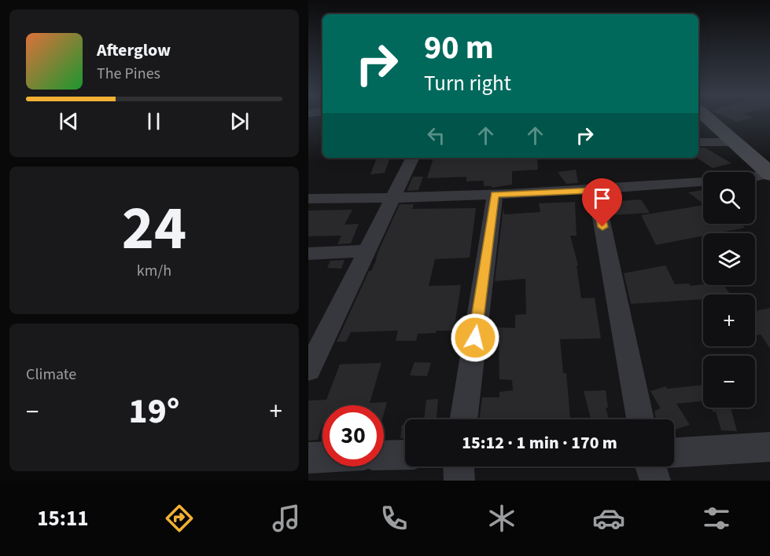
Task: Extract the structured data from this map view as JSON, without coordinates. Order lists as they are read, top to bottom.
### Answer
{
  "page": {
    "turn": ["90 m", "Turn right"],
    "song": ["Afterglow", "The Pines"],
    "tile": [
      ["24", "km/h"],
      "Climate"
    ],
    "map_buttons": ["+", "−"],
    "heat": ["−", "19°", "+"],
    "limit": "30",
    "trip": "15:12 · 1 min · 170 m",
    "tabs": "15:11"
  }
}
